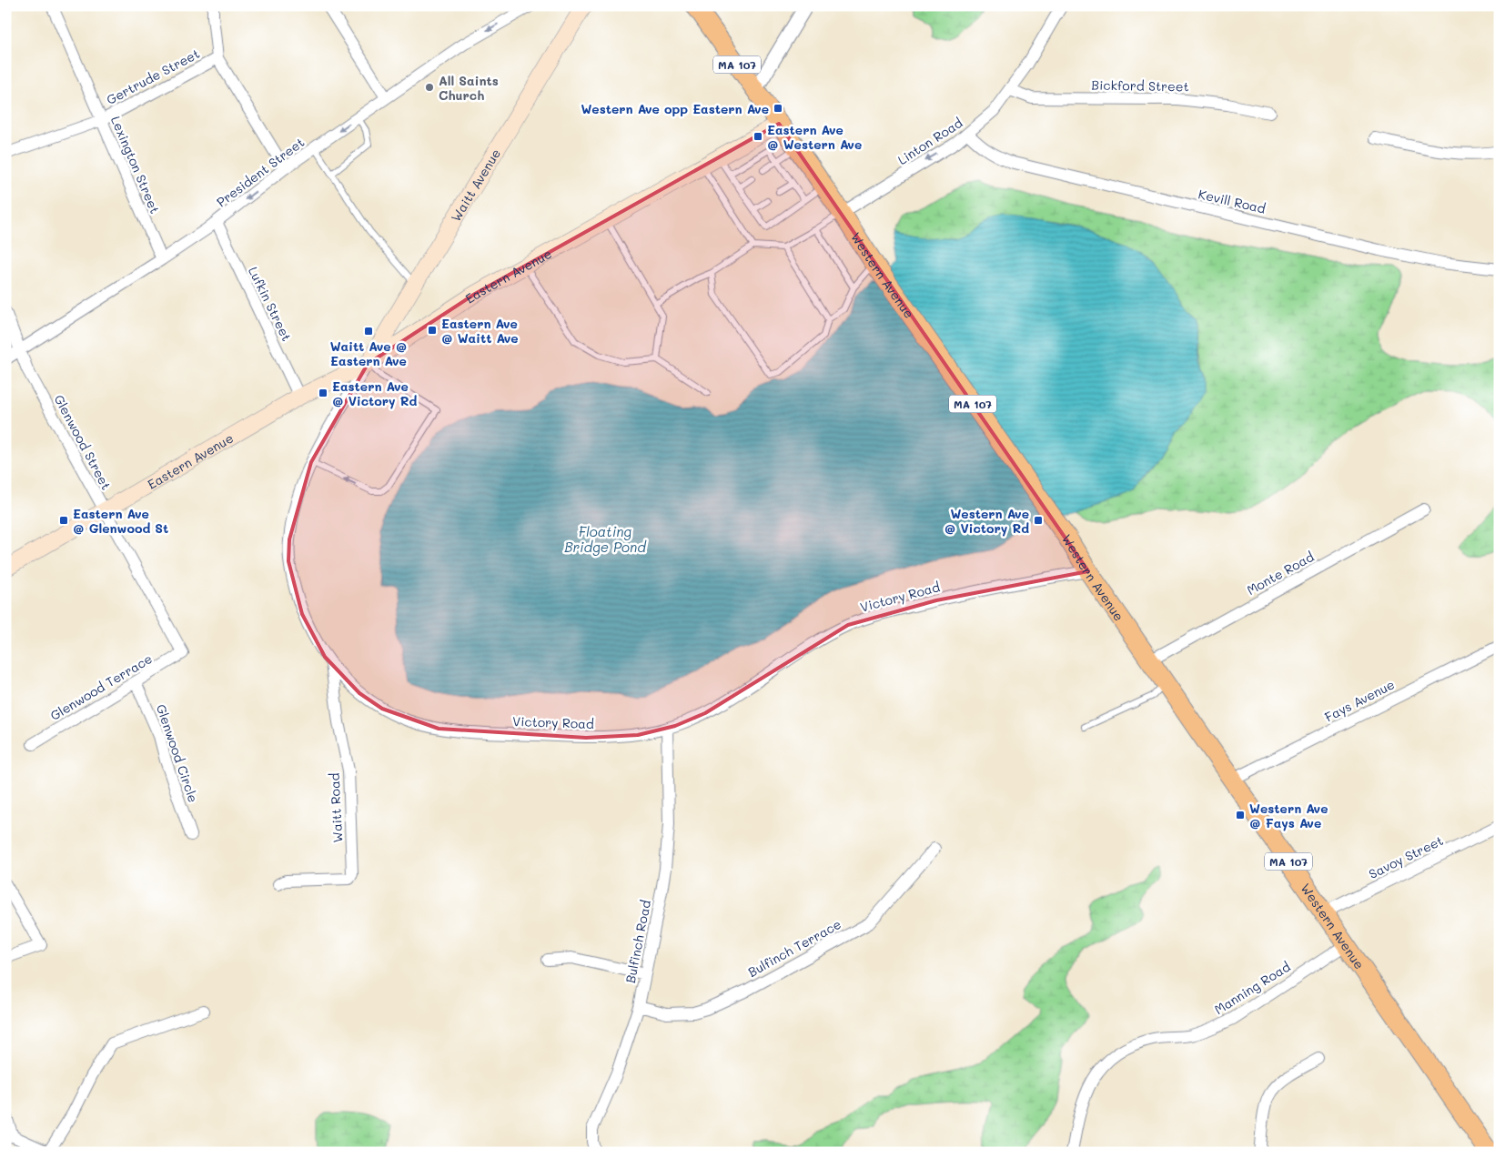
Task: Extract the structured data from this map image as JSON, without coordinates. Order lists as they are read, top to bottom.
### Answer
{
  "streets": {
    "main road": [
      "MA 107",
      "Waitt Avenue",
      "Eastern Avenue",
      "Western Avenue"
    ],
    "street": [
      "Gertrude Street",
      "Bickford Street",
      "Linton Road",
      "Lexington Street",
      "President Street",
      "Kevill Road",
      "Lufkin Street",
      "Glenwood Street",
      "Monte Road",
      "Victory Road",
      "Glenwood Terrace",
      "Fays Avenue",
      "Glenwood Circle",
      "Waitt Road",
      "Savoy Street",
      "Bulfinch Road",
      "Bulfinch Terrace",
      "Manning Road"
    ]
  },
  "crossings": [
    ["Gertrude Street", "Lexington Street"],
    ["Gertrude Street", "President Street"],
    ["Bickford Street", "Linton Road"],
    ["Linton Road", "Kevill Road"],
    ["Linton Road", "Western Avenue"],
    ["Lexington Street", "President Street"],
    ["President Street", "Lufkin Street"],
    ["President Street", "Glenwood Street"],
    ["Waitt Avenue", "Eastern Avenue"],
    ["Waitt Avenue", "Victory Road"],
    ["Eastern Avenue", "Western Avenue"],
    ["Eastern Avenue", "Lufkin Street"],
    ["Eastern Avenue", "Glenwood Street"],
    ["Eastern Avenue", "Victory Road"],
    ["Western Avenue", "Monte Road"],
    ["Western Avenue", "Victory Road"],
    ["Western Avenue", "Fays Avenue"],
    ["Western Avenue", "Savoy Street"],
    ["Western Avenue", "Manning Road"],
    ["Glenwood Street", "Glenwood Terrace"],
    ["Victory Road", "Waitt Road"],
    ["Victory Road", "Bulfinch Road"],
    ["Glenwood Terrace", "Glenwood Circle"],
    ["Bulfinch Road", "Bulfinch Terrace"]
  ],
  "one_way": ["Linton Road", "President Street"],
  "water": ["Floating Bridge Pond"],
  "places": {
    "other": ["All Saints Church"],
    "transit": [
      "Western Ave opp Eastern Ave",
      "Eastern Ave @ Western Ave",
      "Eastern Ave @ Waitt Ave",
      "Waitt Ave @ Eastern Ave",
      "Eastern Ave @ Victory Rd",
      "Eastern Ave @ Glenwood St",
      "Western Ave @ Victory Rd",
      "Western Ave @ Fays Ave"
    ]
  }
}
